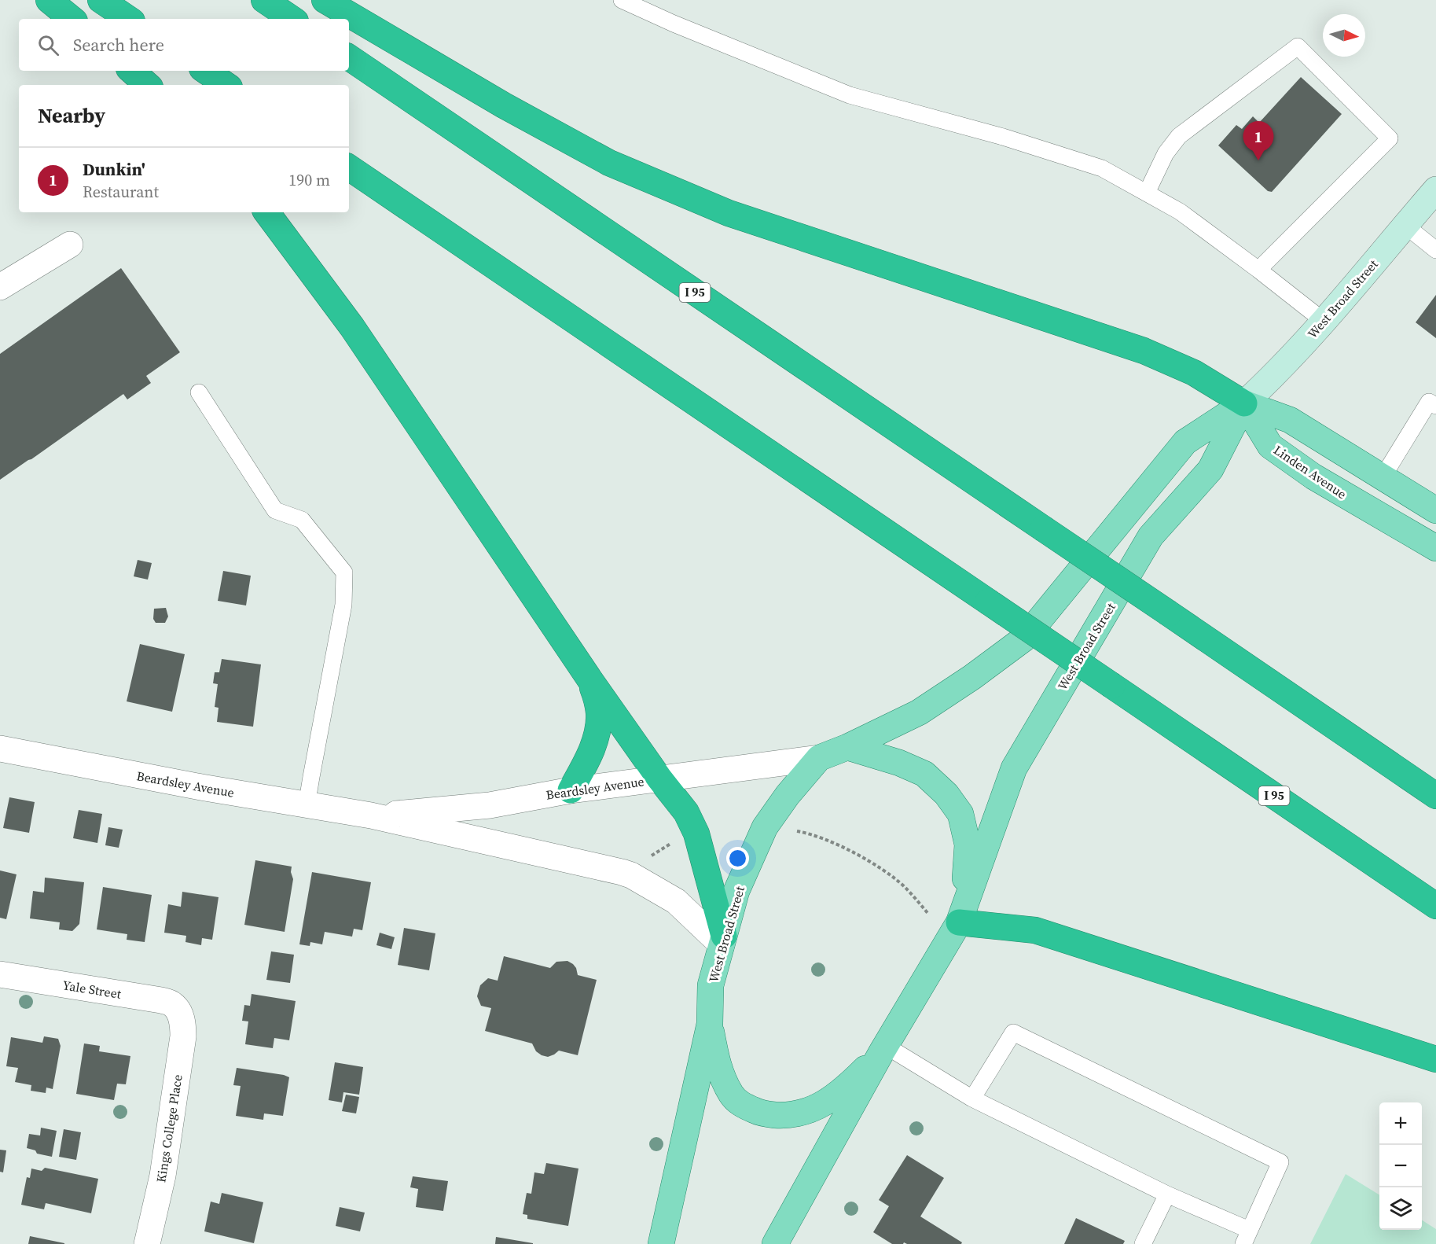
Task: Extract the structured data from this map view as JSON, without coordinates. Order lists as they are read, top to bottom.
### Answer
{
  "streets": {
    "highway": ["I 95"],
    "main road": ["West Broad Street", "Linden Avenue"],
    "street": ["Beardsley Avenue", "Yale Street", "Kings College Place"]
  },
  "crossings": [
    ["West Broad Street", "Linden Avenue"],
    ["West Broad Street", "Beardsley Avenue"],
    ["Yale Street", "Kings College Place"]
  ],
  "north": "right",
  "page": {
    "search": "Search here",
    "heading": "Nearby",
    "pins": "1",
    "list": [
      {
        "mark": "1",
        "name": "Dunkin'",
        "note": "Restaurant",
        "value": "190 m"
      }
    ],
    "map_buttons": ["+", "−"]
  }
}
